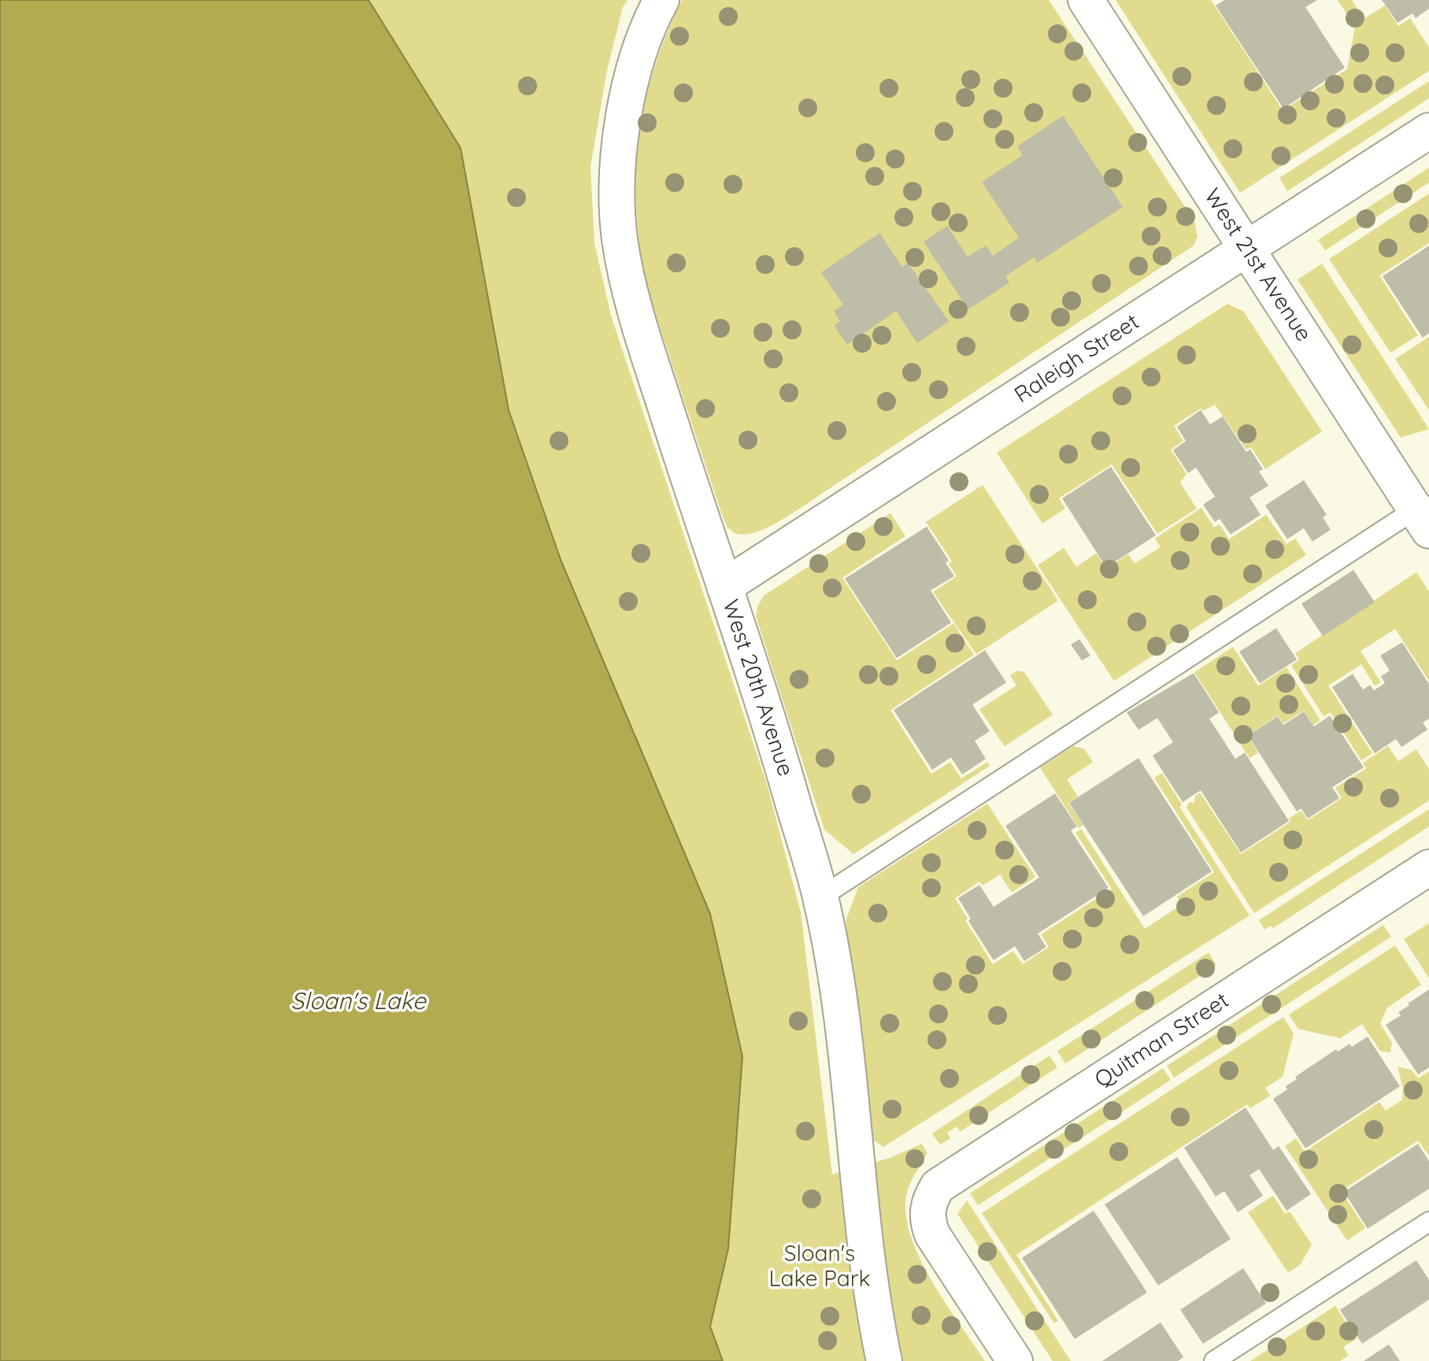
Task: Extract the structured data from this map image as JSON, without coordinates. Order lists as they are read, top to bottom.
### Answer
{
  "streets": {
    "street": [
      "West 21st Avenue",
      "Raleigh Street",
      "West 20th Avenue",
      "Quitman Street"
    ]
  },
  "crossings": [
    ["West 21st Avenue", "Raleigh Street"],
    ["Raleigh Street", "West 20th Avenue"]
  ],
  "water": ["Sloan's Lake"],
  "parks": ["Sloan's Lake Park"]
}
